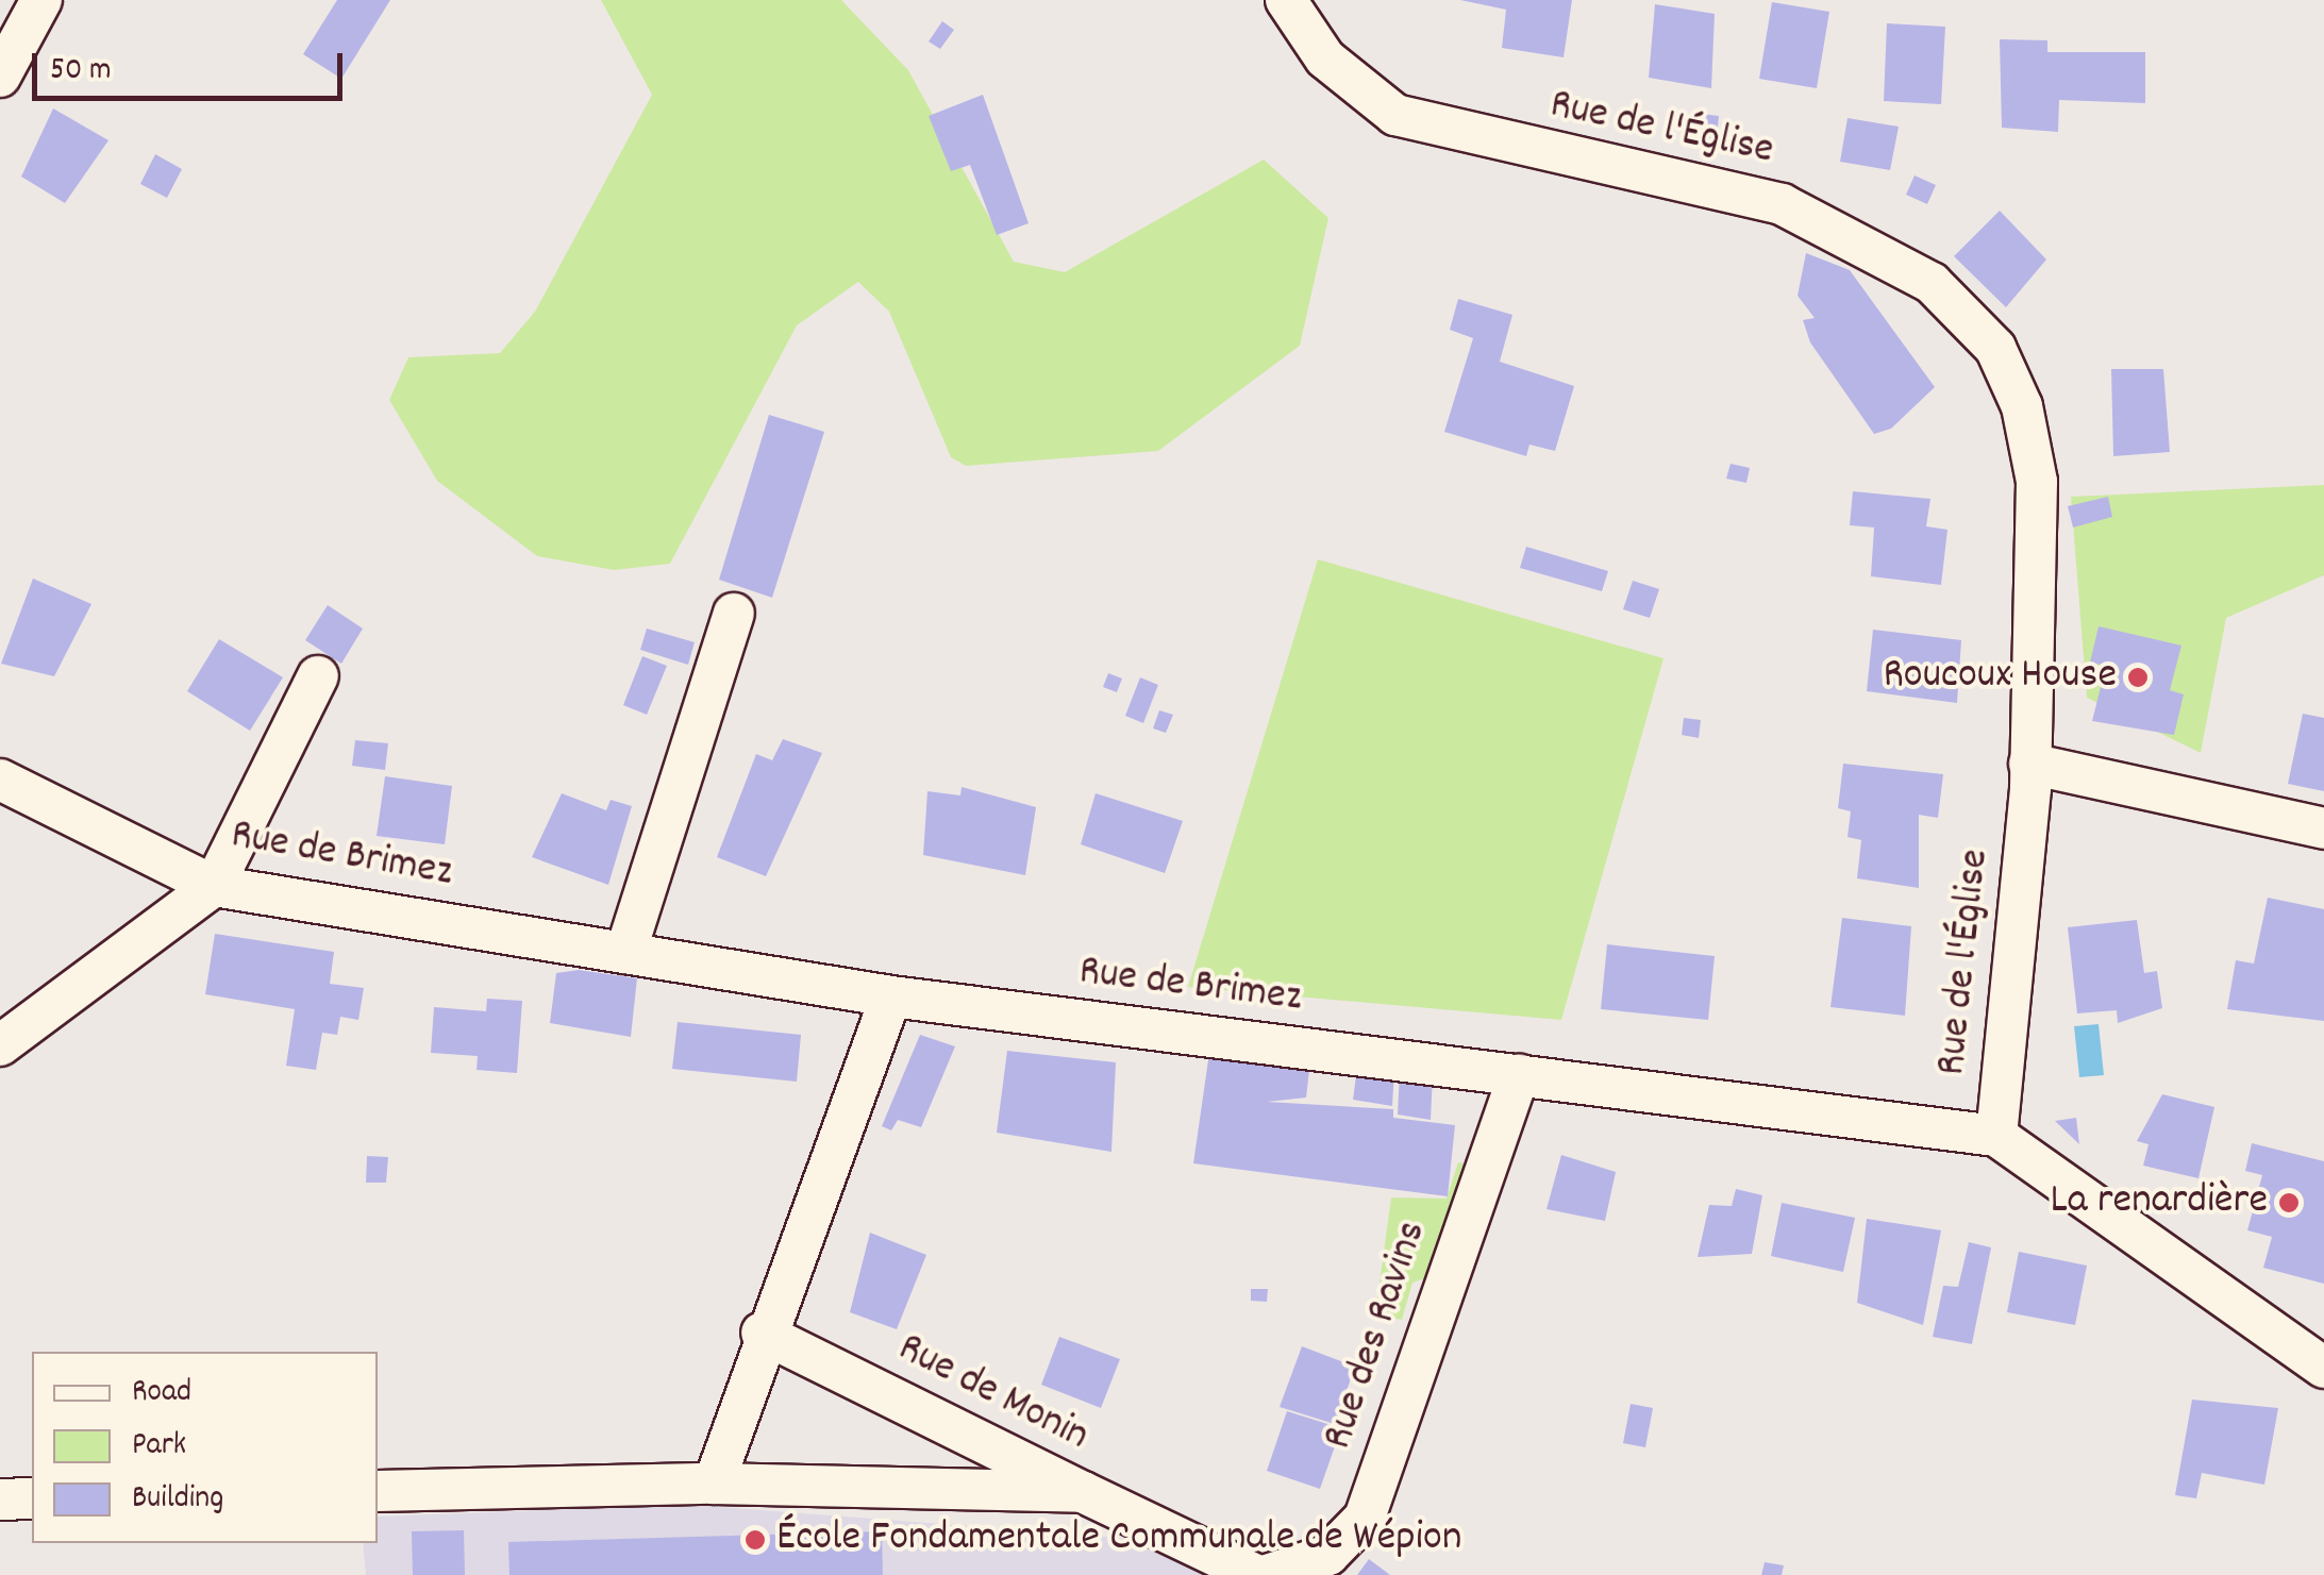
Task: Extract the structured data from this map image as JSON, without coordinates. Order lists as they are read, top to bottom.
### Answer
{
  "streets": {
    "street": [
      "Rue de l'Église",
      "Rue de Brimez",
      "Rue des Ravins",
      "Rue de Monin"
    ]
  },
  "crossings": [
    ["Rue de l'Église", "Rue de Brimez"],
    ["Rue de Brimez", "Rue des Ravins"]
  ],
  "places": ["Roucoux House", "La renardière", "École Fondamentale Communale de Wépion"],
  "legend": ["Road", "Park", "Building"],
  "scale_bar": "50 m"
}
